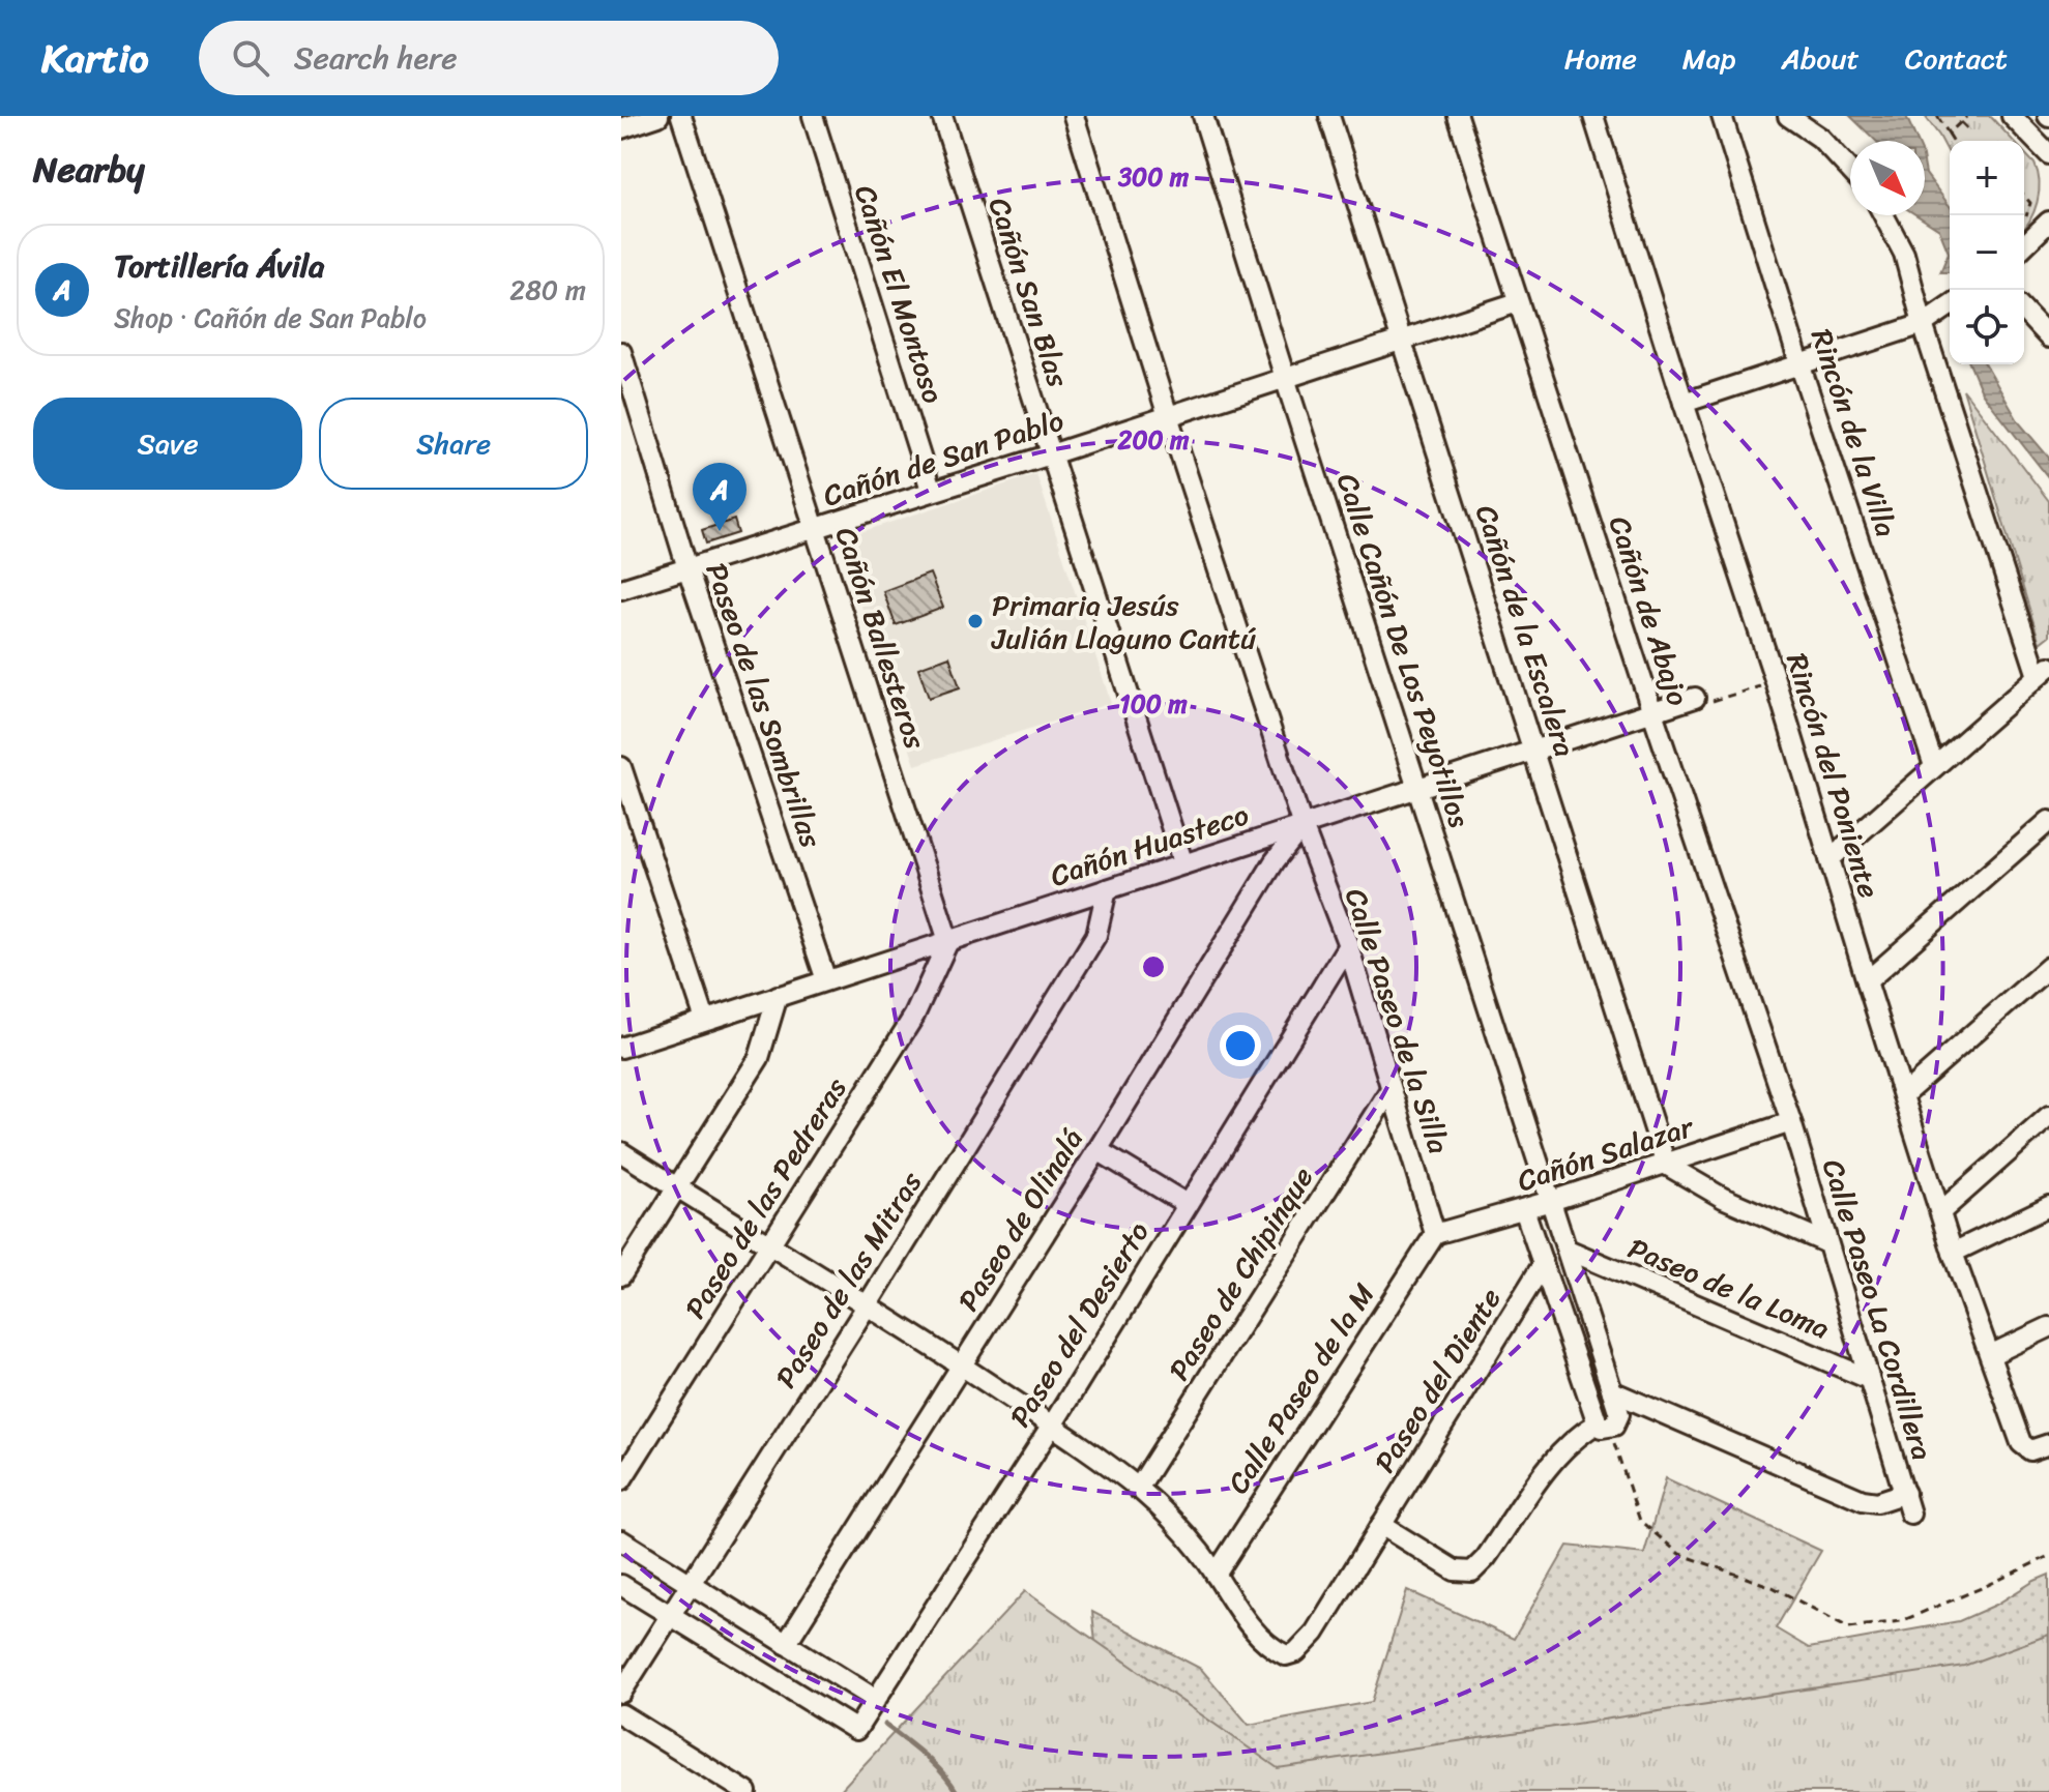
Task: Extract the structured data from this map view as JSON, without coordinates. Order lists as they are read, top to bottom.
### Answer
{
  "streets": {
    "street": [
      "Cañón San Blas",
      "Cañón El Montoso",
      "Rincón de la Villa",
      "Cañón de San Pablo",
      "Cañón de Abajo",
      "Cañón de la Escalera",
      "Cañón Ballesteros",
      "Calle Cañón De Los Peyotillos",
      "Paseo de las Sombrillas",
      "Rincón del Poniente",
      "Cañón Huasteco",
      "Calle Paseo de la Silla",
      "Cañón Salazar",
      "Paseo de las Pedreras",
      "Paseo de Olinalá",
      "Paseo de Chipinque",
      "Paseo de las Mitras",
      "Paseo de la Loma",
      "Calle Paseo La Cordillera",
      "Paseo del Desierto",
      "Paseo del Diente",
      "Calle Paseo de la M"
    ]
  },
  "crossings": [
    ["Cañón San Blas", "Cañón de San Pablo"],
    ["Cañón San Blas", "Cañón Huasteco"],
    ["Cañón El Montoso", "Cañón de San Pablo"],
    ["Cañón de San Pablo", "Cañón de Abajo"],
    ["Cañón de San Pablo", "Cañón de la Escalera"],
    ["Cañón de San Pablo", "Cañón Ballesteros"],
    ["Cañón de San Pablo", "Calle Cañón De Los Peyotillos"],
    ["Cañón de San Pablo", "Paseo de las Sombrillas"],
    ["Cañón de San Pablo", "Calle Paseo de la Silla"],
    ["Cañón de Abajo", "Cañón Huasteco"],
    ["Cañón de Abajo", "Cañón Salazar"],
    ["Cañón de Abajo", "Calle Paseo La Cordillera"],
    ["Cañón de la Escalera", "Cañón Huasteco"],
    ["Cañón de la Escalera", "Cañón Salazar"],
    ["Cañón Ballesteros", "Cañón Huasteco"],
    ["Cañón Ballesteros", "Paseo de las Pedreras"],
    ["Calle Cañón De Los Peyotillos", "Cañón Huasteco"],
    ["Calle Cañón De Los Peyotillos", "Cañón Salazar"],
    ["Calle Cañón De Los Peyotillos", "Paseo de la Loma"],
    ["Paseo de las Sombrillas", "Cañón Huasteco"],
    ["Cañón Huasteco", "Calle Paseo de la Silla"],
    ["Cañón Huasteco", "Paseo de las Pedreras"],
    ["Cañón Huasteco", "Paseo de Olinalá"],
    ["Cañón Huasteco", "Paseo de las Mitras"],
    ["Calle Paseo de la Silla", "Cañón Salazar"],
    ["Calle Paseo de la Silla", "Paseo de Olinalá"],
    ["Calle Paseo de la Silla", "Paseo de Chipinque"],
    ["Calle Paseo de la Silla", "Paseo del Desierto"],
    ["Calle Paseo de la Silla", "Calle Paseo de la M"],
    ["Cañón Salazar", "Calle Paseo La Cordillera"],
    ["Cañón Salazar", "Calle Paseo de la M"],
    ["Paseo de las Mitras", "Paseo del Desierto"],
    ["Paseo de la Loma", "Calle Paseo La Cordillera"],
    ["Paseo del Diente", "Calle Paseo de la M"]
  ],
  "places": ["Primaria Jesús Julián Llaguno Cantú"],
  "north": "bottom right",
  "page": {
    "header": "Kartio",
    "search": "Search here",
    "nav": [
      "Home",
      "Map",
      "About",
      "Contact"
    ],
    "heading": "Nearby",
    "map_buttons": ["+", "−"],
    "list": [
      {
        "mark": "A",
        "name": "Tortillería Ávila",
        "note": "Shop · Cañón de San Pablo",
        "value": "280 m"
      }
    ],
    "buttons": ["Save", "Share"],
    "pins": "A"
  },
  "rings": ["300 m", "200 m", "100 m"]
}
